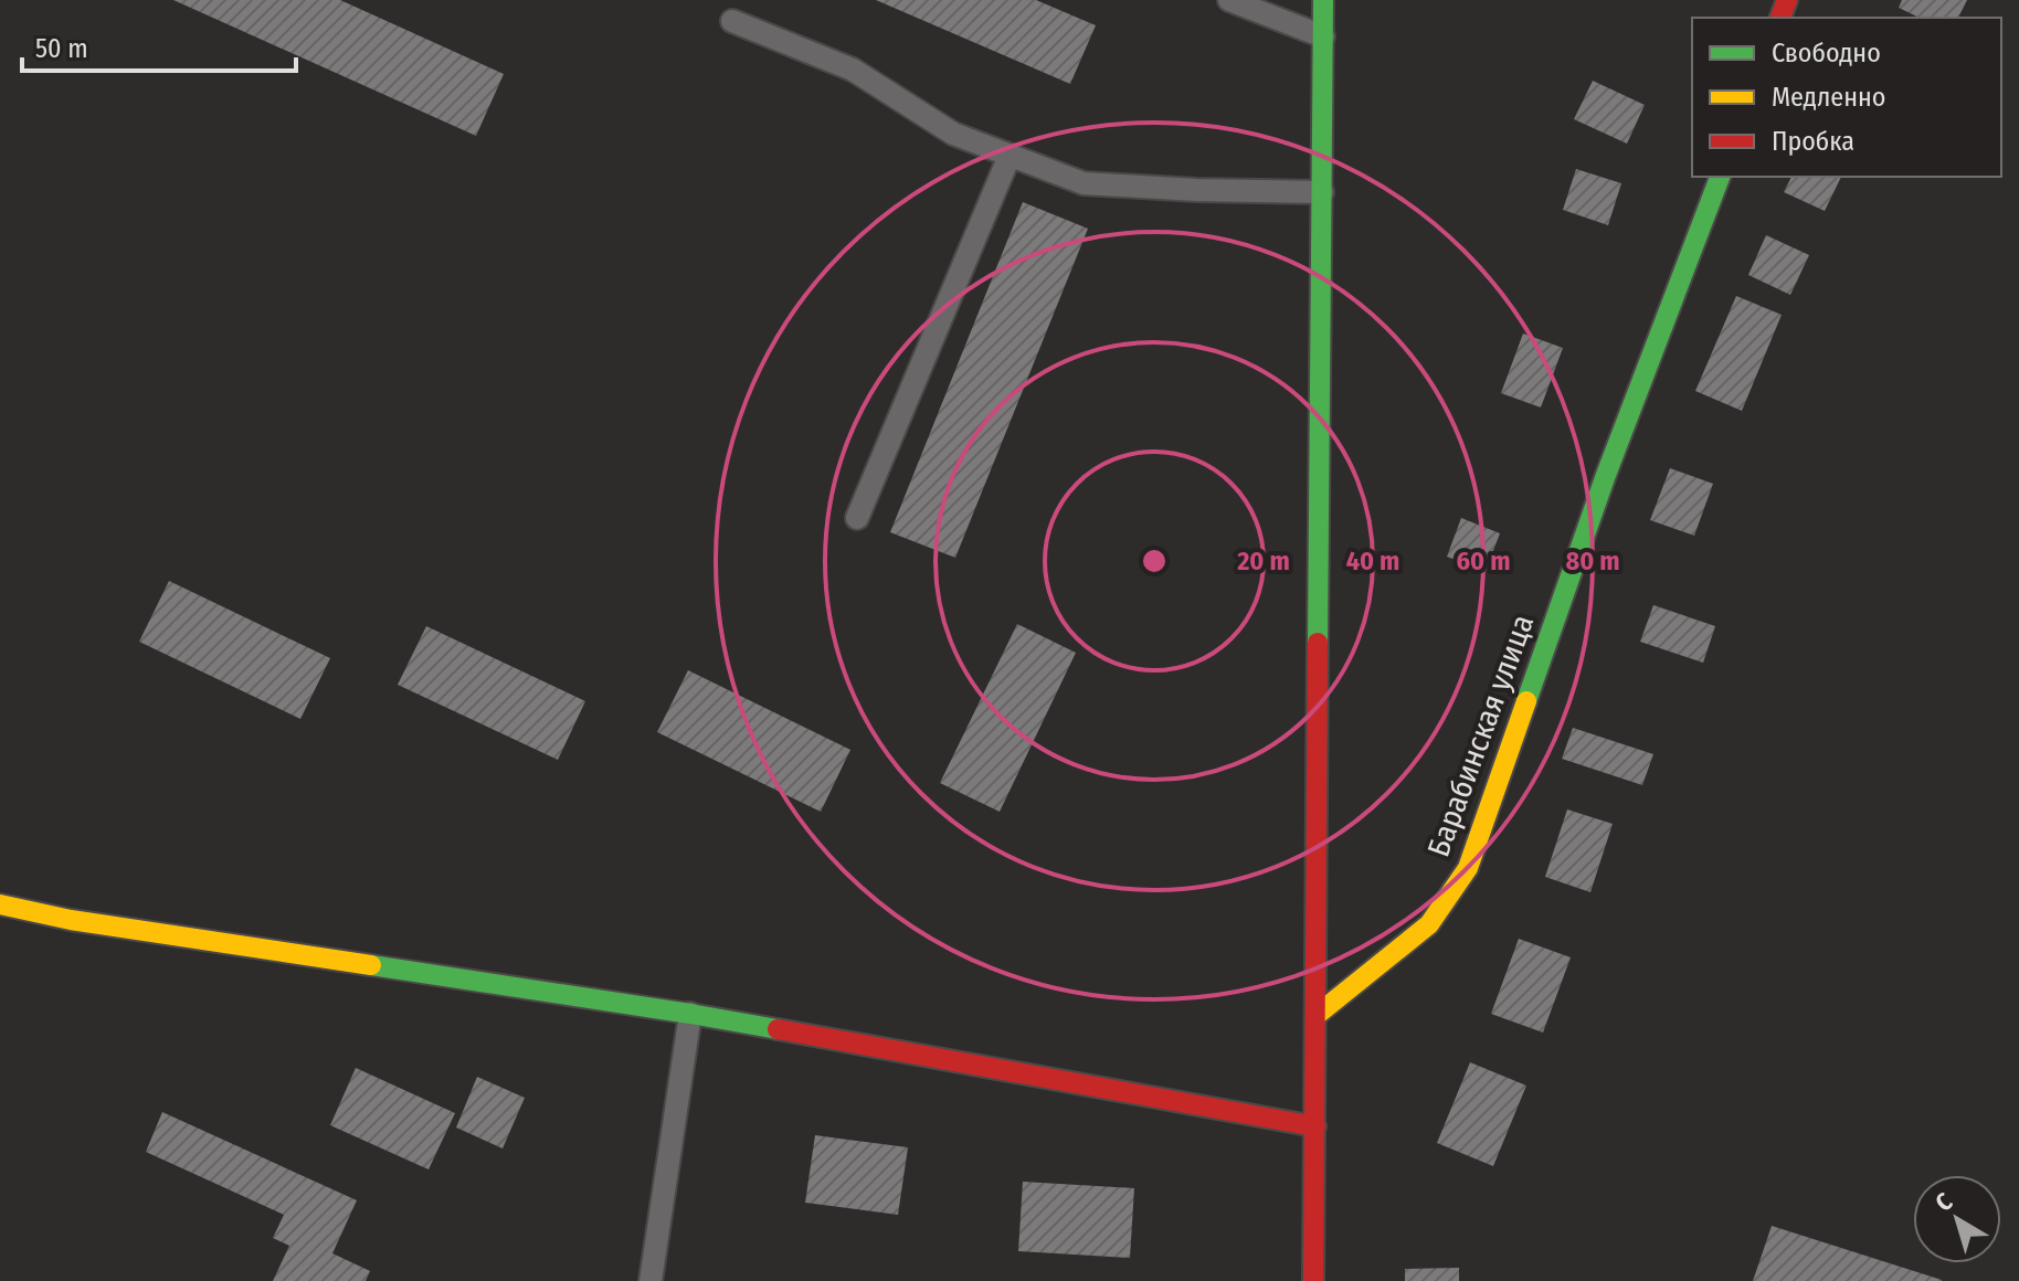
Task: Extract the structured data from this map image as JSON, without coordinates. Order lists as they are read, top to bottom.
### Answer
{
  "streets": {
    "street": ["Барабинская улица"]
  },
  "legend": ["Свободно", "Медленно", "Пробка"],
  "scale_bar": "50 m",
  "north": "top left",
  "rings": [
    "20 m",
    "40 m",
    "60 m",
    "80 m"
  ]
}
